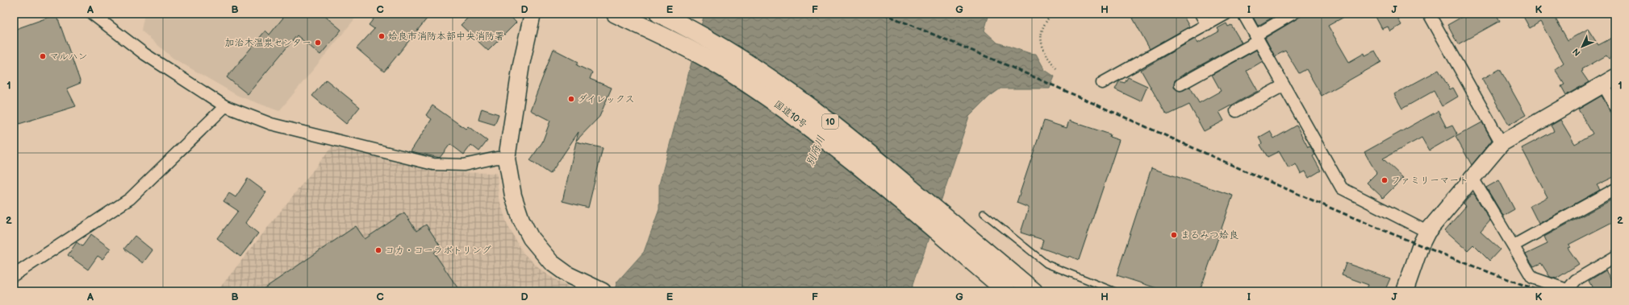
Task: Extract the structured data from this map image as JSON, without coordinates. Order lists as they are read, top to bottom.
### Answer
{
  "streets": {
    "highway": ["国道10号", "10"]
  },
  "water": ["別府川"],
  "places": [
    "姶良市消防本部中央消防署",
    "加治木温泉センター",
    "マルハン",
    "ダイレックス",
    "ファミリーマート",
    "まるみつ姶良",
    "コカ・コーラボトリング"
  ],
  "north": "bottom left",
  "grid": {
    "columns": [
      "A",
      "B",
      "C",
      "D",
      "E",
      "F",
      "G",
      "H",
      "I",
      "J",
      "K"
    ],
    "rows": ["1", "2"]
  }
}
